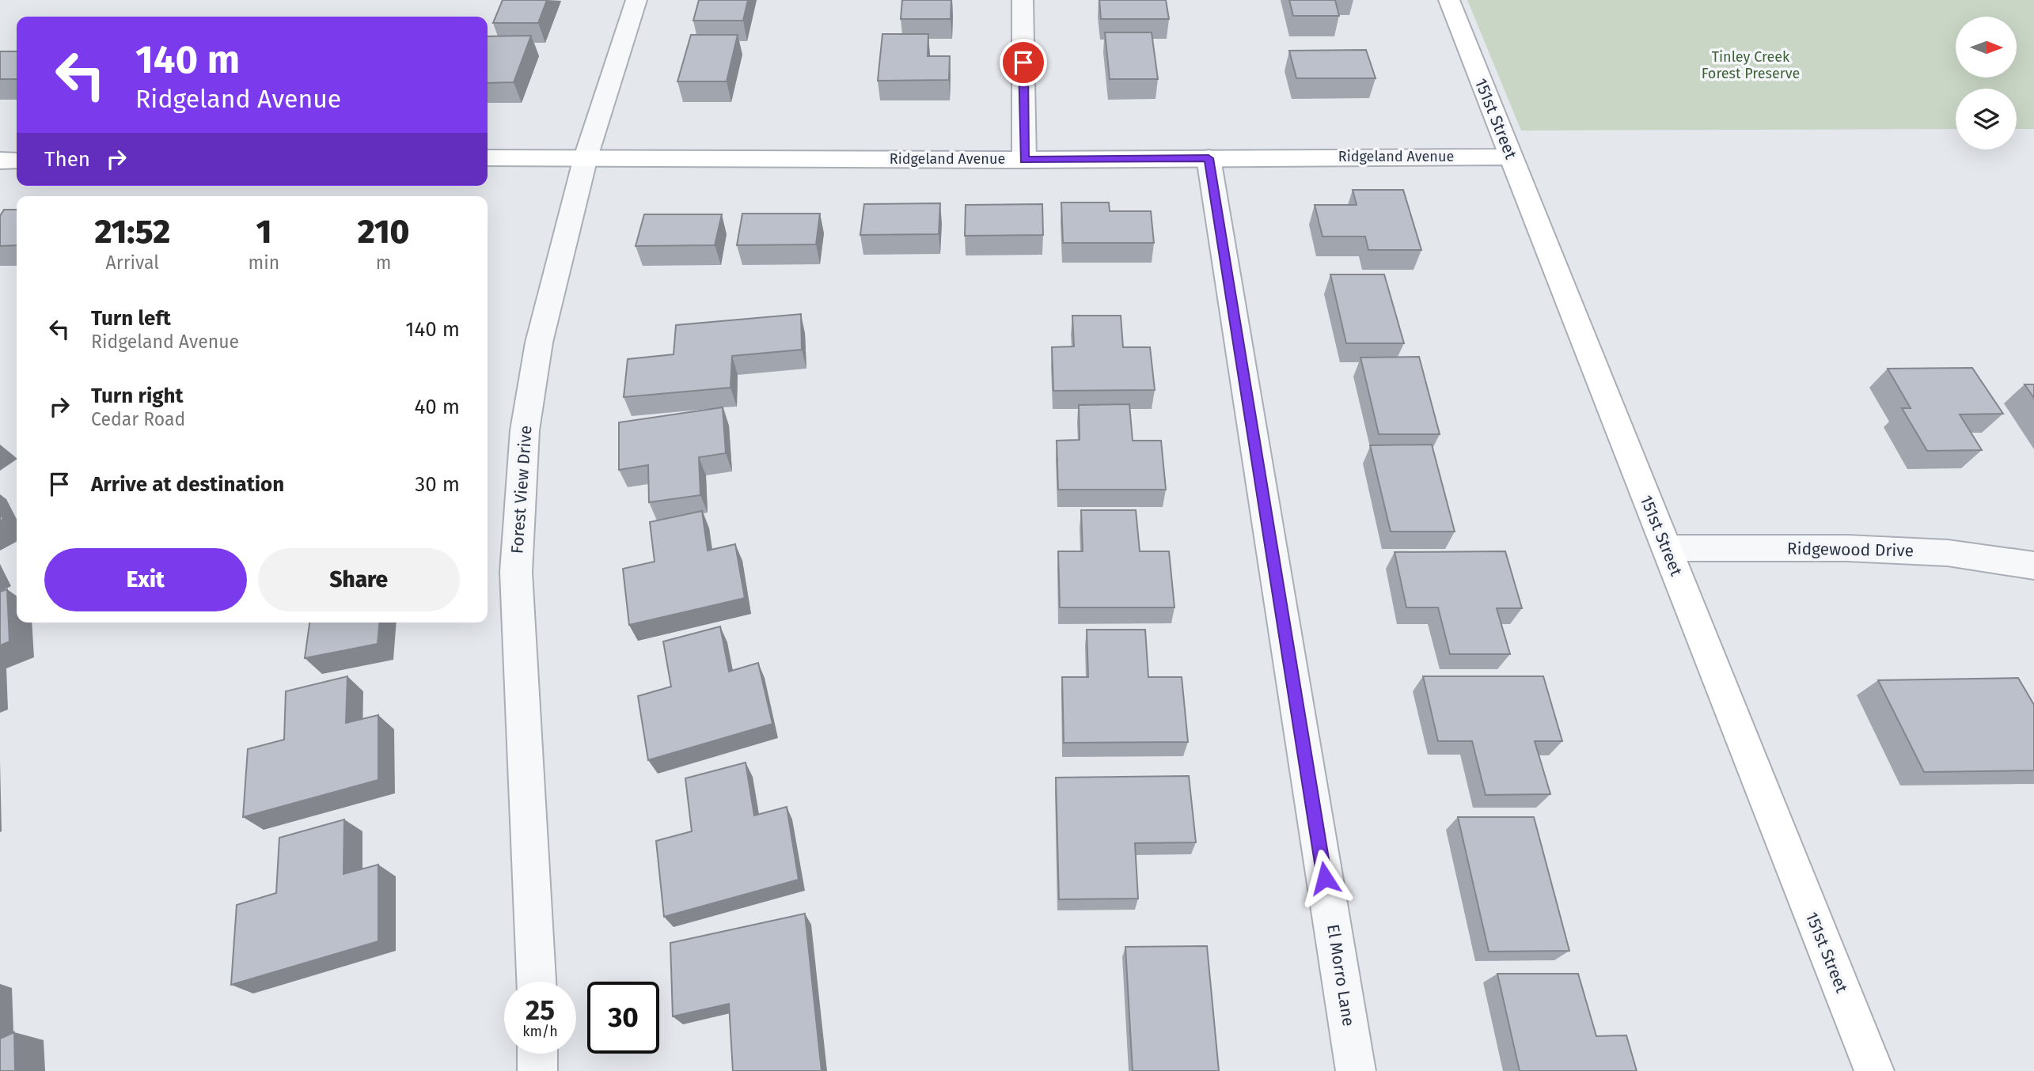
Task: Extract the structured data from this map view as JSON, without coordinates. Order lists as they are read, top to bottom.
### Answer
{
  "streets": {
    "street": [
      "151st Street",
      "Ridgeland Avenue",
      "Forest View Drive",
      "Ridgewood Drive",
      "El Morro Lane"
    ]
  },
  "crossings": [
    ["151st Street", "Ridgeland Avenue"],
    ["151st Street", "Ridgewood Drive"],
    ["Ridgeland Avenue", "Forest View Drive"],
    ["Ridgeland Avenue", "El Morro Lane"]
  ],
  "parks": ["Tinley Creek Forest Preserve"],
  "north": "right",
  "page": {
    "turn": ["140 m", "Ridgeland Avenue"],
    "then": "Then",
    "eta": [
      "21:52",
      "Arrival",
      "1",
      "min",
      "210",
      "m"
    ],
    "list": [
      {
        "name": "Turn left",
        "note": "Ridgeland Avenue",
        "value": "140 m"
      },
      {
        "name": "Turn right",
        "note": "Cedar Road",
        "value": "40 m"
      },
      {
        "name": "Arrive at destination",
        "value": "30 m"
      }
    ],
    "buttons": ["Exit", "Share"],
    "speed": "25 km/h",
    "limit": "30"
  }
}
